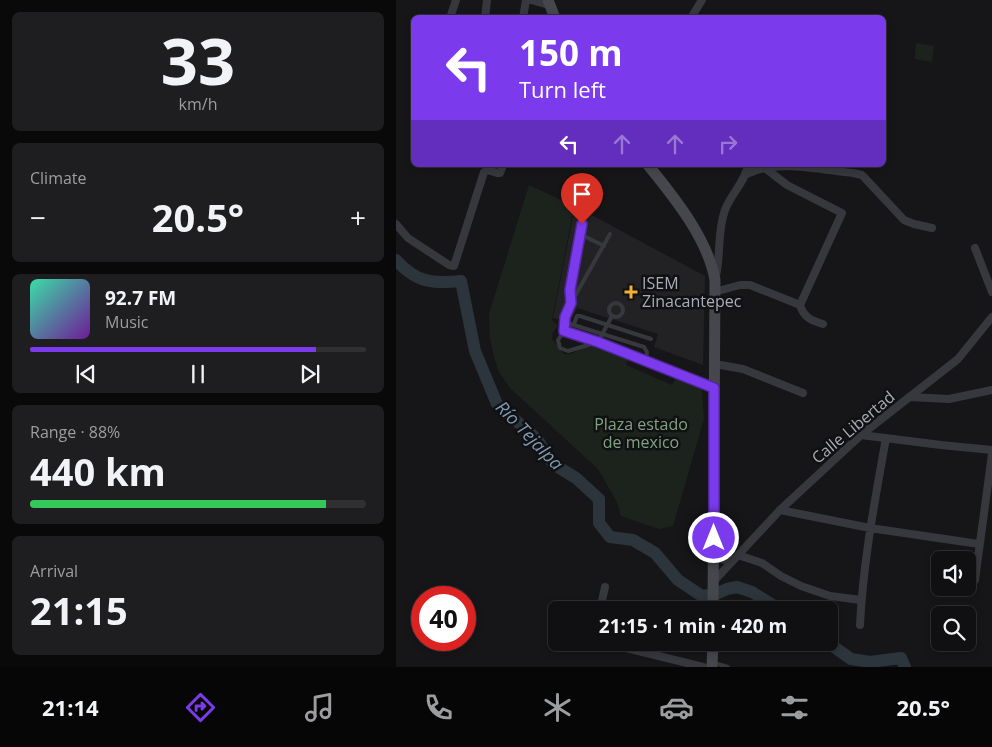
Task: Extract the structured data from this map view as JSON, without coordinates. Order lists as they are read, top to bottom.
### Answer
{
  "streets": {
    "street": ["Calle Libertad"]
  },
  "water": ["Río Tejalpa"],
  "parks": ["Plaza estado de mexico"],
  "places": {
    "health": ["ISEM Zinacantepec"]
  },
  "page": {
    "tile": [
      ["33", "km/h"],
      "Climate",
      ["Range · 88%", "440 km"],
      ["Arrival", "21:15"]
    ],
    "turn": ["150 m", "Turn left"],
    "heat": ["−", "20.5°", "+"],
    "song": ["92.7 FM", "Music"],
    "limit": "40",
    "trip": "21:15 · 1 min · 420 m",
    "tabs": ["21:14", "20.5°"]
  }
}
